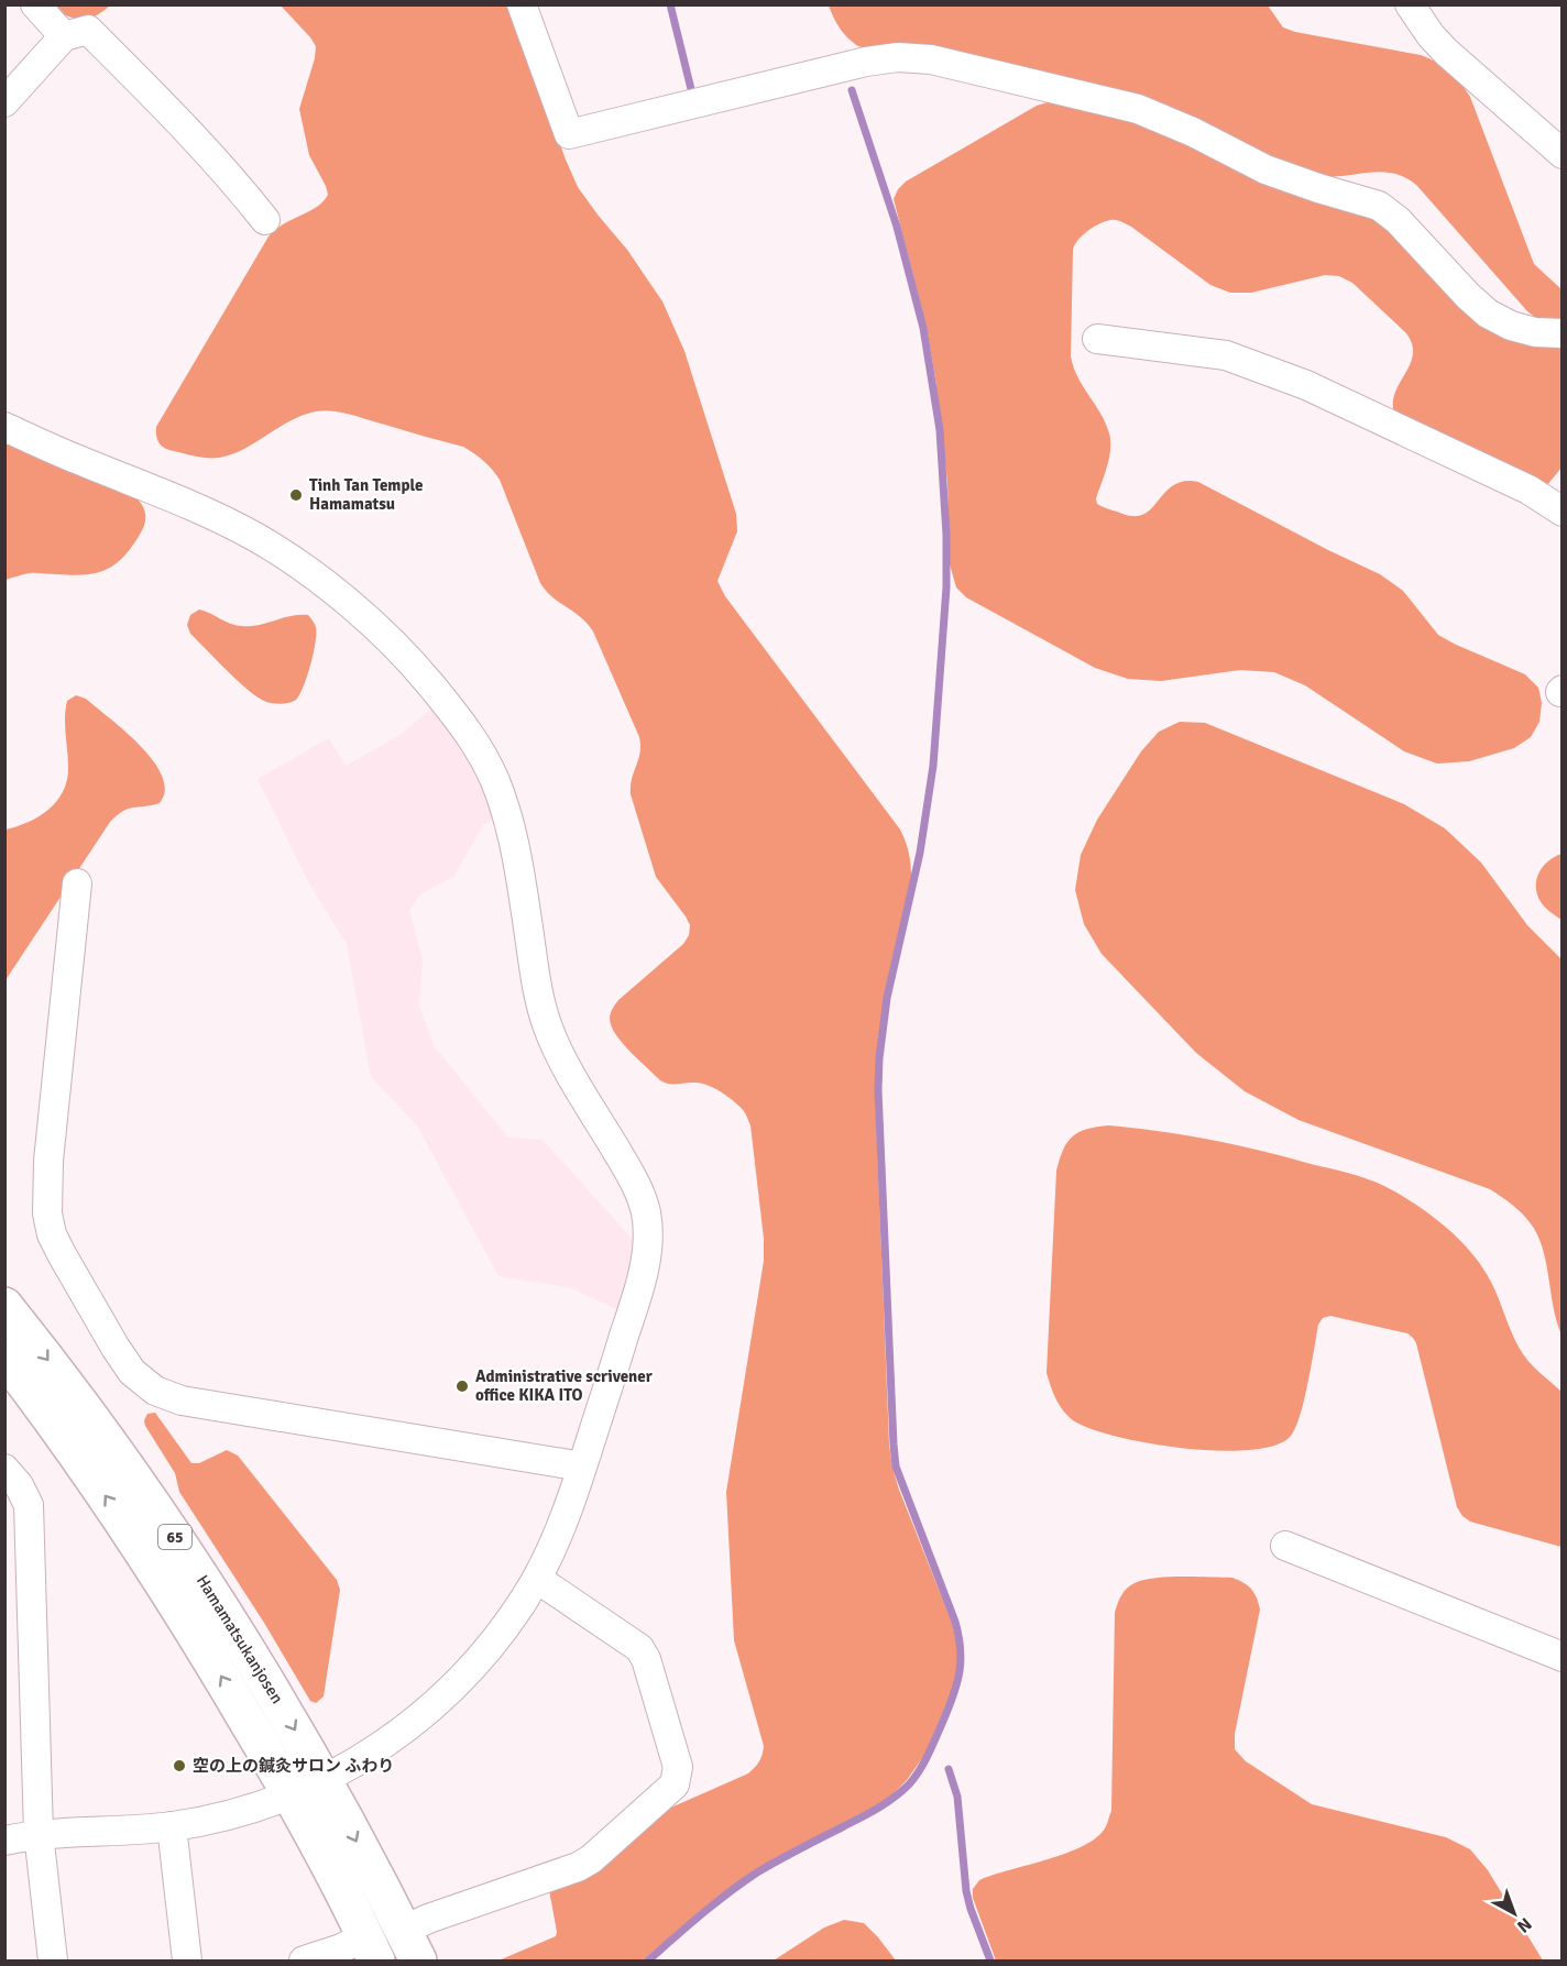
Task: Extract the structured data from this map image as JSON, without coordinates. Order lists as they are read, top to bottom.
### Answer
{
  "streets": {
    "main road": ["65", "Hamamatsukanjosen"]
  },
  "places": ["Tinh Tan Temple Hamamatsu", "Administrative scrivener office KIKA ITO", "空の上の鍼灸サロン ふわり"],
  "north": "bottom right"
}
